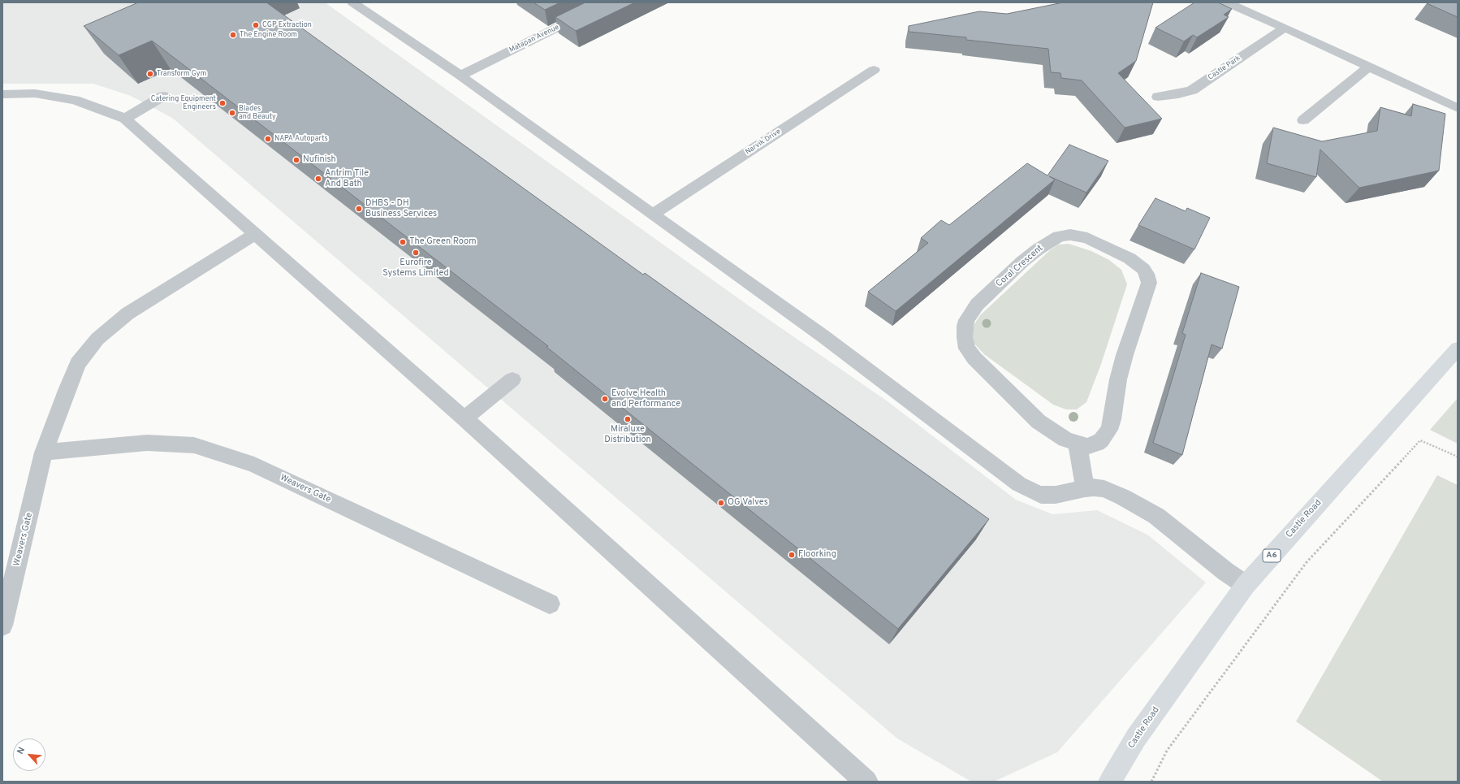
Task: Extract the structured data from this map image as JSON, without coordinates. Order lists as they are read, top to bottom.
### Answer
{
  "streets": {
    "main road": ["Castle Road", "A6"],
    "street": [
      "Matapan Avenue",
      "Castle Park",
      "Narvik Drive",
      "Coral Crescent",
      "Weavers Gate"
    ]
  },
  "places": [
    "CGP Extraction",
    "The Engine Room",
    "Transform Gym",
    "Catering Equipment Engineers",
    "Blades and Beauty",
    "NAPA Autoparts",
    "Nufinish",
    "Antrim Tile And Bath",
    "DHBS - DH Business Services",
    "The Green Room",
    "Eurofire Systems Limited",
    "Evolve Health and Performance",
    "Miraluxe Distribution",
    "OG Valves",
    "Floorking"
  ],
  "north": "top left"
}
